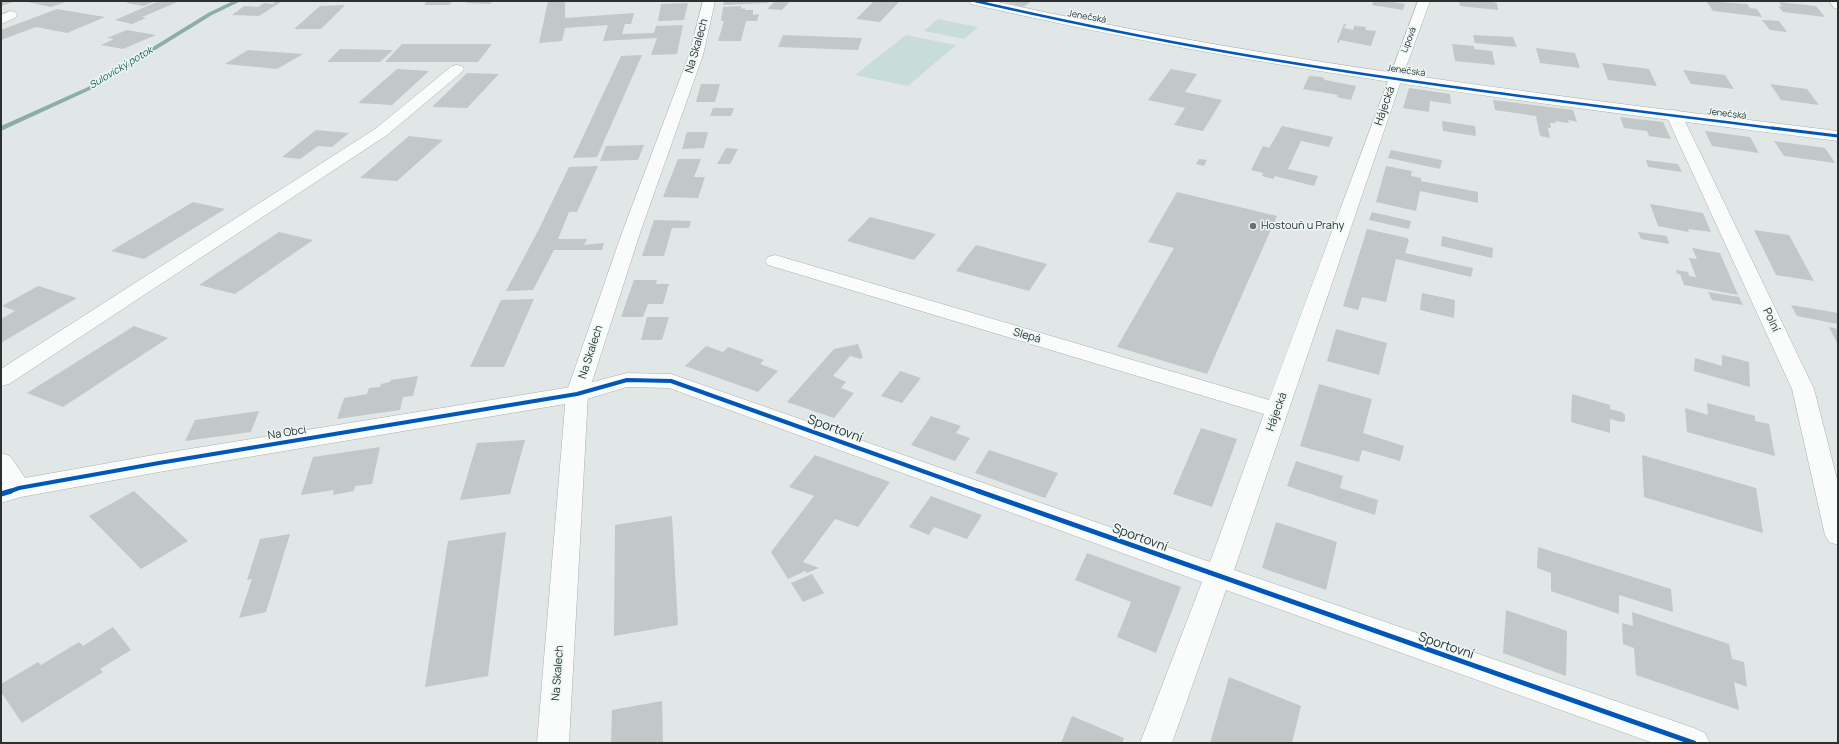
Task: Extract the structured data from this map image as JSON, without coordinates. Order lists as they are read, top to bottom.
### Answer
{
  "streets": {
    "street": [
      "Jenečská",
      "Lipová",
      "Na Skalech",
      "Hájecká",
      "Polní",
      "Slepá",
      "Sportovní",
      "Na Obci"
    ]
  },
  "crossings": [
    ["Jenečská", "Lipová"],
    ["Jenečská", "Hájecká"],
    ["Jenečská", "Polní"],
    ["Lipová", "Hájecká"],
    ["Na Skalech", "Sportovní"],
    ["Na Skalech", "Na Obci"],
    ["Hájecká", "Slepá"],
    ["Hájecká", "Sportovní"],
    ["Sportovní", "Na Obci"]
  ],
  "water": ["Sulovický potok"],
  "places": ["Hostouň u Prahy"]
}
